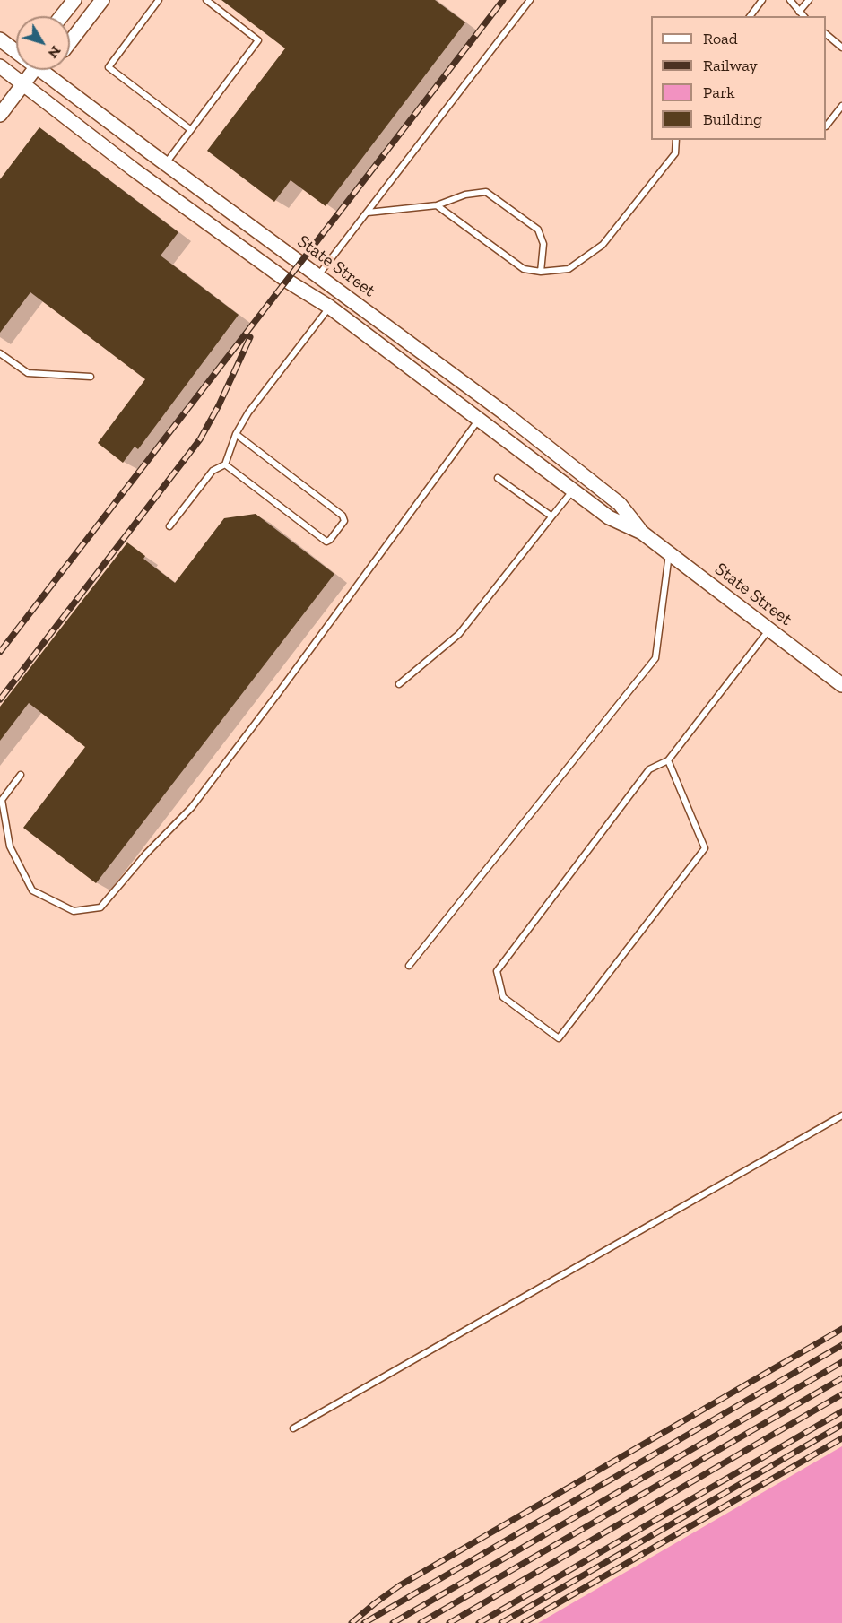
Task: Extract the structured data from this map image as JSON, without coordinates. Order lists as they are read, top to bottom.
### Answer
{
  "streets": {
    "street": ["State Street"]
  },
  "legend": [
    "Road",
    "Railway",
    "Park",
    "Building"
  ],
  "north": "bottom right"
}
